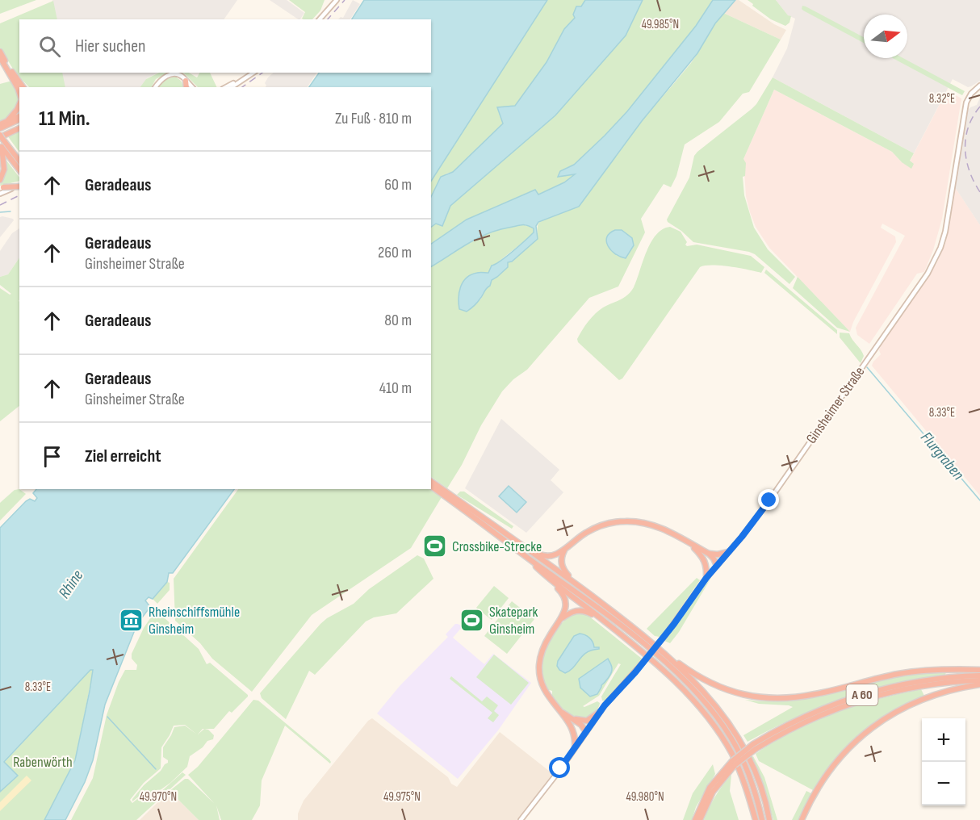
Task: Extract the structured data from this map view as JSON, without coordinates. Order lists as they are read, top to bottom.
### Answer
{
  "streets": {
    "highway": ["A 60"],
    "main road": ["Ginsheimer Straße"]
  },
  "water": ["Flurgraben", "Rhine"],
  "parks": ["Rabenwörth"],
  "places": {
    "sports": ["Crossbike-Strecke", "Skatepark Ginsheim"],
    "museum": ["Rheinschiffsmühle Ginsheim"]
  },
  "north": "right",
  "page": {
    "search": "Hier suchen",
    "heading": ["11 Min.", "Zu Fuß · 810 m"],
    "list": [
      ["Geradeaus", "60 m"],
      ["Geradeaus", "Ginsheimer Straße", "260 m"],
      ["Geradeaus", "80 m"],
      ["Geradeaus", "Ginsheimer Straße", "410 m"],
      "Ziel erreicht"
    ],
    "map_buttons": ["+", "−"]
  },
  "coordinates": [
    "49.985°N",
    "8.32°E",
    "8.33°E",
    "49.970°N",
    "49.975°N",
    "49.980°N"
  ]
}
